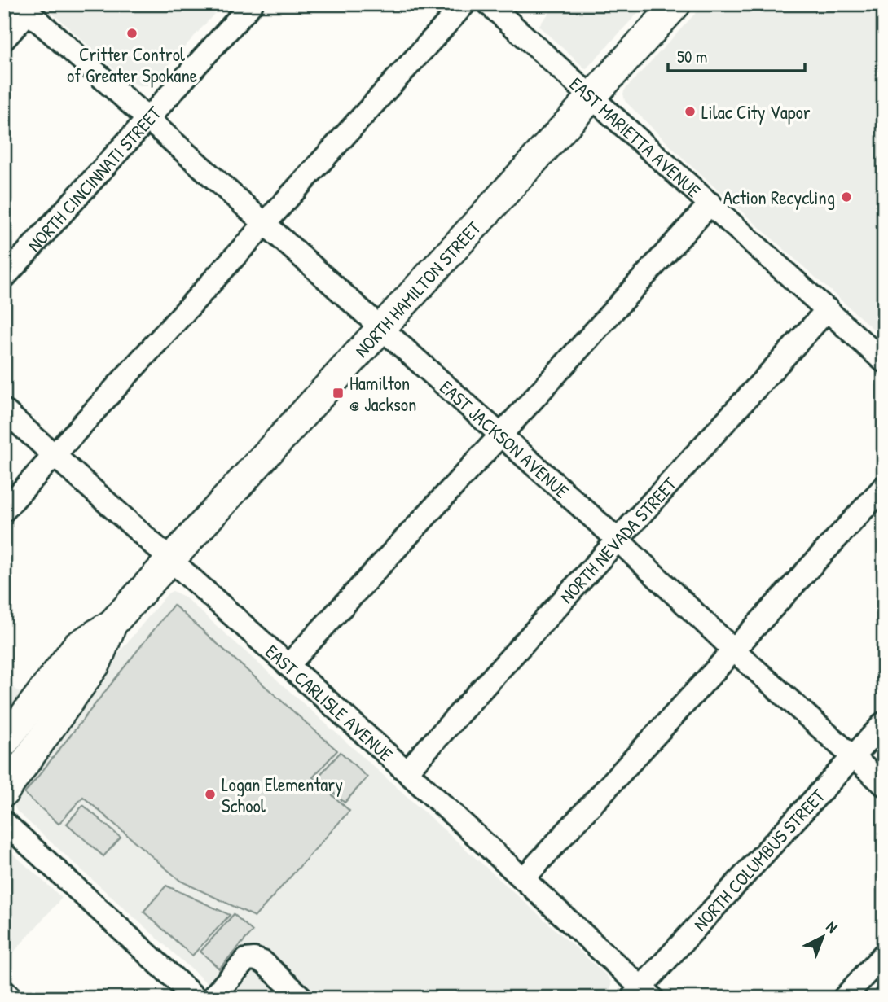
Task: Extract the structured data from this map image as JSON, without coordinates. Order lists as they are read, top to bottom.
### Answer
{
  "streets": {
    "main road": ["NORTH HAMILTON STREET"],
    "street": [
      "EAST MARIETTA AVENUE",
      "NORTH CINCINNATI STREET",
      "EAST JACKSON AVENUE",
      "NORTH NEVADA STREET",
      "EAST CARLISLE AVENUE",
      "NORTH COLUMBUS STREET"
    ]
  },
  "crossings": [
    ["EAST MARIETTA AVENUE", "NORTH HAMILTON STREET"],
    ["EAST MARIETTA AVENUE", "NORTH NEVADA STREET"],
    ["NORTH CINCINNATI STREET", "EAST JACKSON AVENUE"],
    ["NORTH HAMILTON STREET", "EAST JACKSON AVENUE"],
    ["NORTH HAMILTON STREET", "EAST CARLISLE AVENUE"],
    ["EAST JACKSON AVENUE", "NORTH NEVADA STREET"],
    ["EAST JACKSON AVENUE", "NORTH COLUMBUS STREET"],
    ["NORTH NEVADA STREET", "EAST CARLISLE AVENUE"],
    ["EAST CARLISLE AVENUE", "NORTH COLUMBUS STREET"]
  ],
  "places": {
    "other": [
      "Critter Control of Greater Spokane",
      "Lilac City Vapor",
      "Action Recycling",
      "Logan Elementary School"
    ],
    "transit": ["Hamilton @ Jackson"]
  },
  "scale_bar": "50 m",
  "north": "top right"
}
